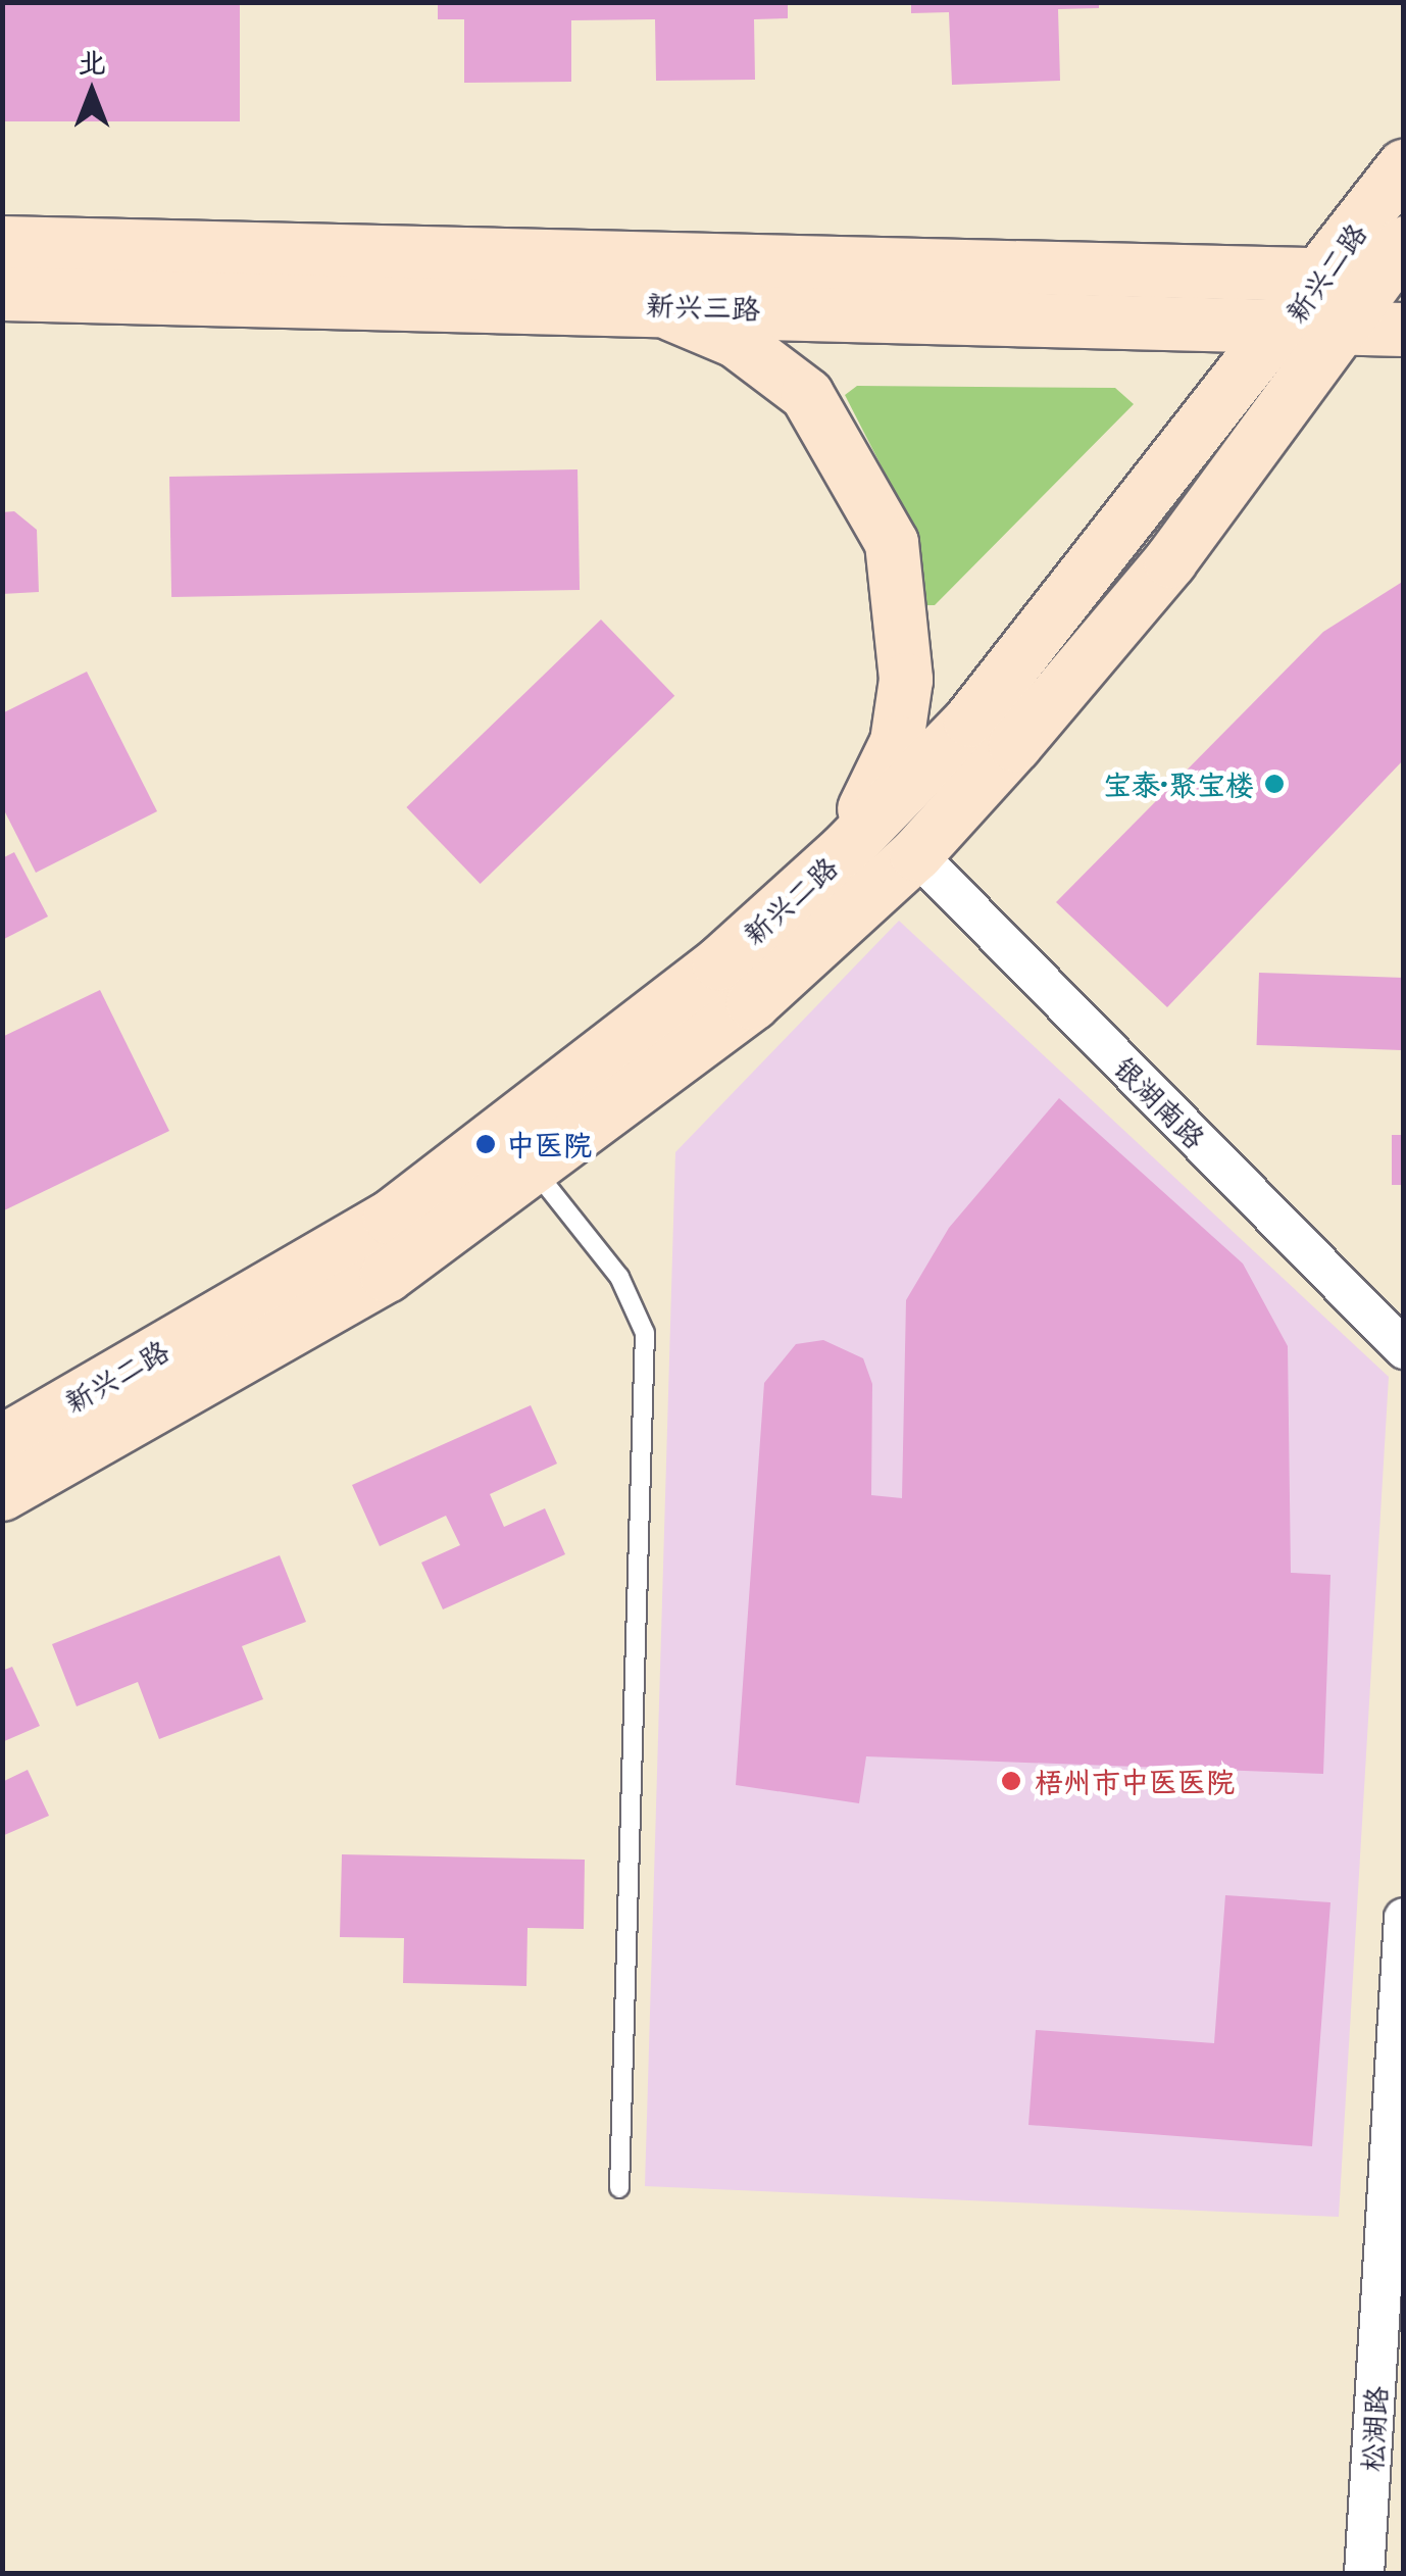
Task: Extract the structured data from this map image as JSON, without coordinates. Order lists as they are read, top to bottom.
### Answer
{
  "streets": {
    "main road": ["新兴二路", "新兴三路"],
    "street": ["银湖南路", "松湖路"]
  },
  "crossings": [
    ["新兴二路", "新兴三路"],
    ["新兴二路", "银湖南路"]
  ],
  "places": ["宝泰·聚宝楼", "中医院", "梧州市中医医院"],
  "north": "top"
}
